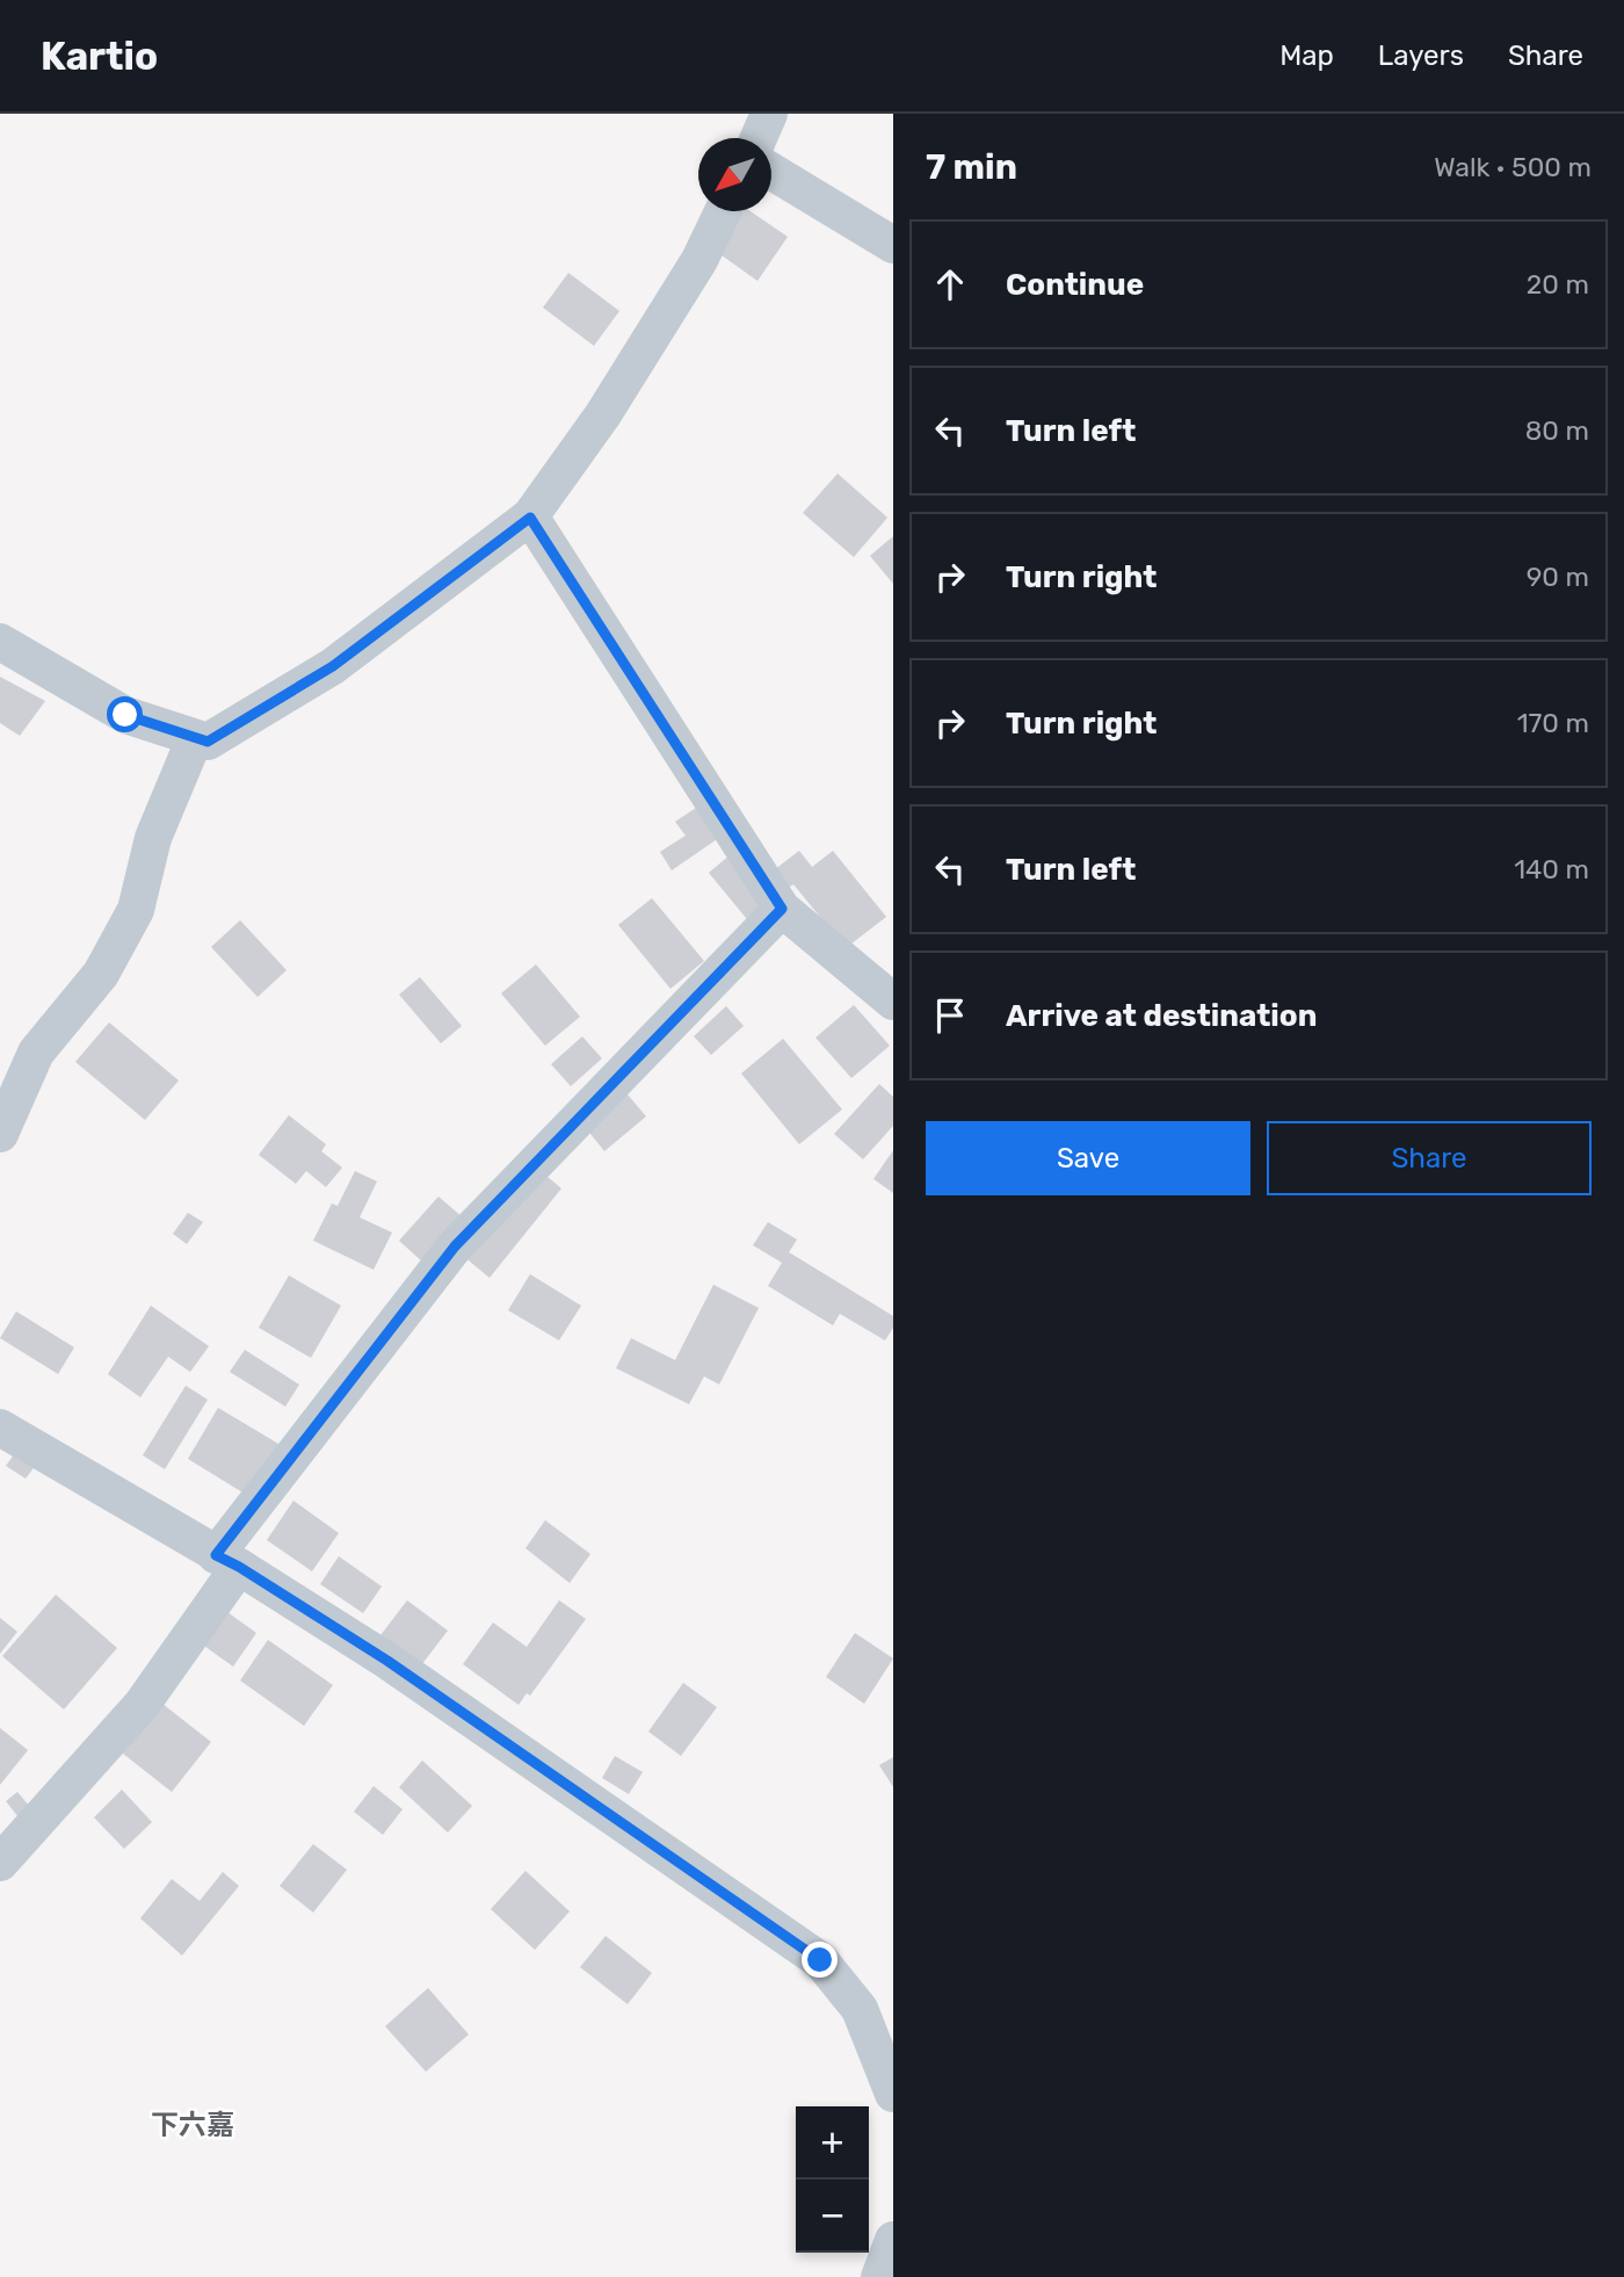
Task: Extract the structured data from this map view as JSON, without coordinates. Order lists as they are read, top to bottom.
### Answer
{
  "districts": ["下六嘉"],
  "north": "bottom left",
  "page": {
    "header": "Kartio",
    "nav": ["Map", "Layers", "Share"],
    "heading": ["7 min", "Walk · 500 m"],
    "list": [
      ["Continue", "20 m"],
      ["Turn left", "80 m"],
      ["Turn right", "90 m"],
      ["Turn right", "170 m"],
      ["Turn left", "140 m"],
      "Arrive at destination"
    ],
    "buttons": ["Save", "Share"],
    "map_buttons": ["+", "−"]
  }
}
